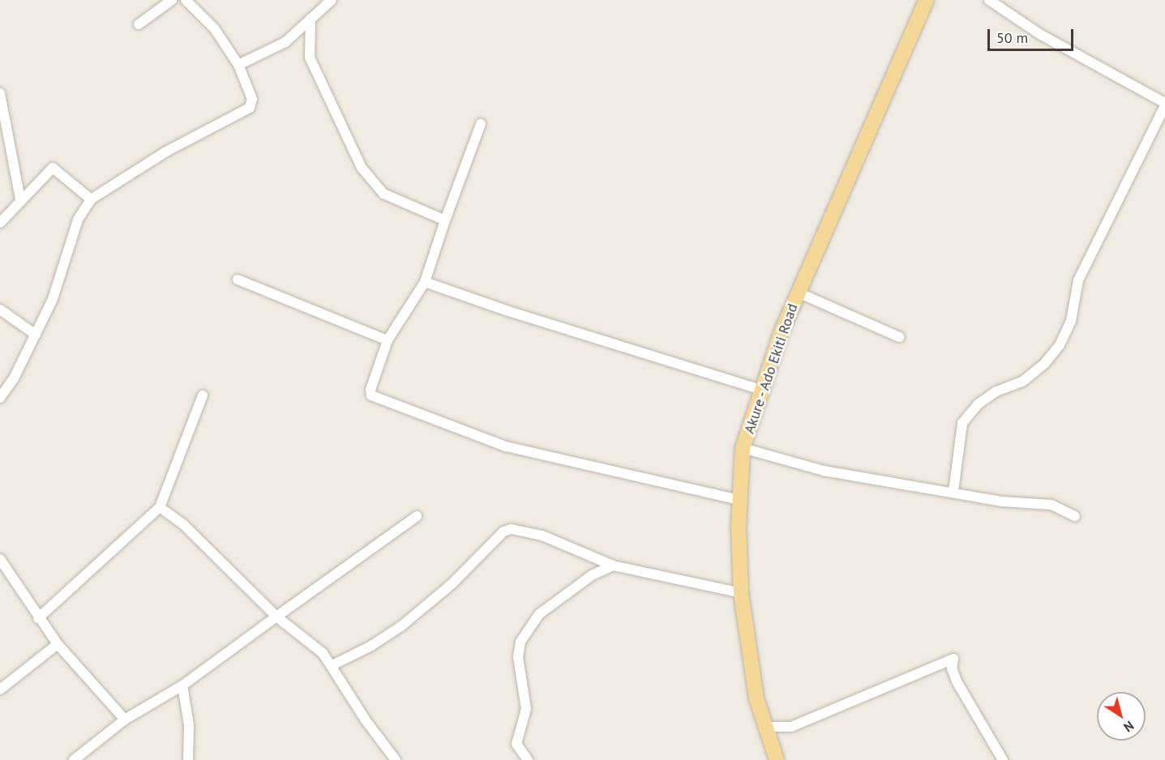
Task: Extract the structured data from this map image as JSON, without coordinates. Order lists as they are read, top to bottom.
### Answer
{
  "streets": {
    "main road": ["Akure - Ado Ekiti Road"]
  },
  "scale_bar": "50 m",
  "north": "bottom right"
}
